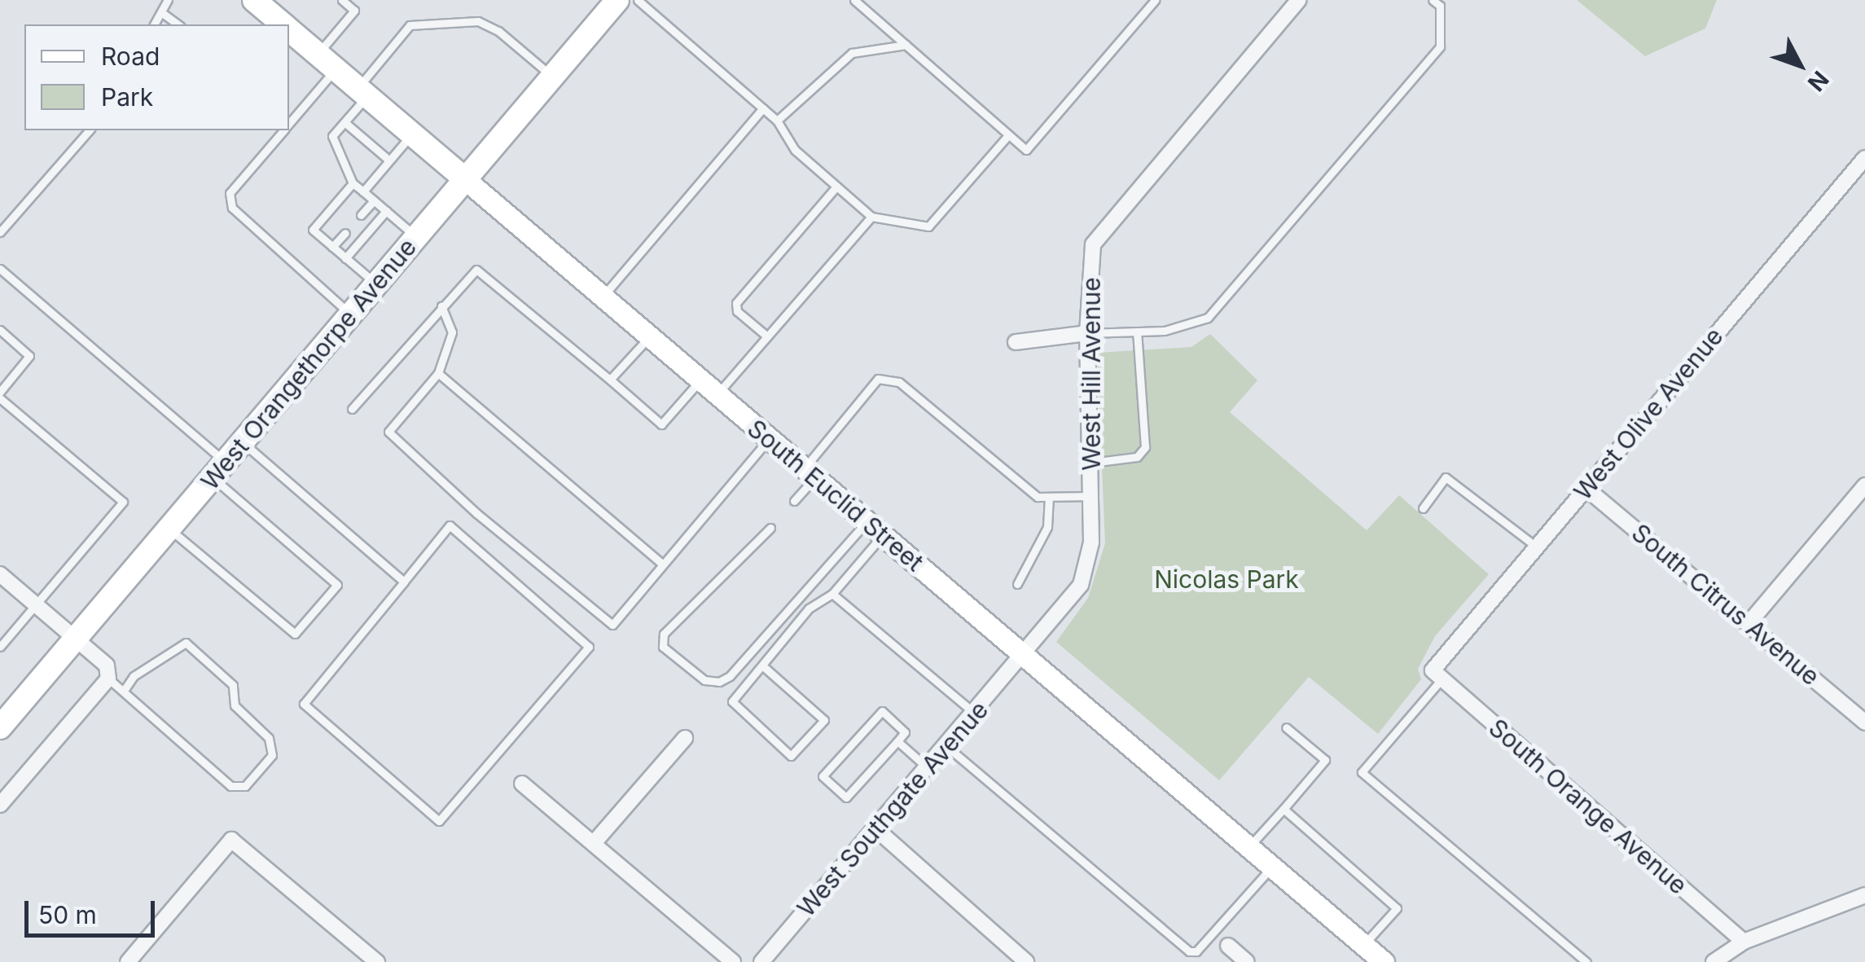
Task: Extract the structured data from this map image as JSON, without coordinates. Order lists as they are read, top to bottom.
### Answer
{
  "streets": {
    "main road": ["West Orangethorpe Avenue", "South Euclid Street"],
    "street": [
      "West Hill Avenue",
      "West Olive Avenue",
      "South Citrus Avenue",
      "South Orange Avenue",
      "West Southgate Avenue"
    ]
  },
  "crossings": [
    ["West Orangethorpe Avenue", "South Euclid Street"],
    ["West Hill Avenue", "South Euclid Street"],
    ["West Hill Avenue", "West Southgate Avenue"],
    ["West Olive Avenue", "South Citrus Avenue"],
    ["West Olive Avenue", "South Orange Avenue"],
    ["South Euclid Street", "West Southgate Avenue"]
  ],
  "parks": ["Nicolas Park"],
  "legend": ["Road", "Park"],
  "scale_bar": "50 m",
  "north": "bottom right"
}
